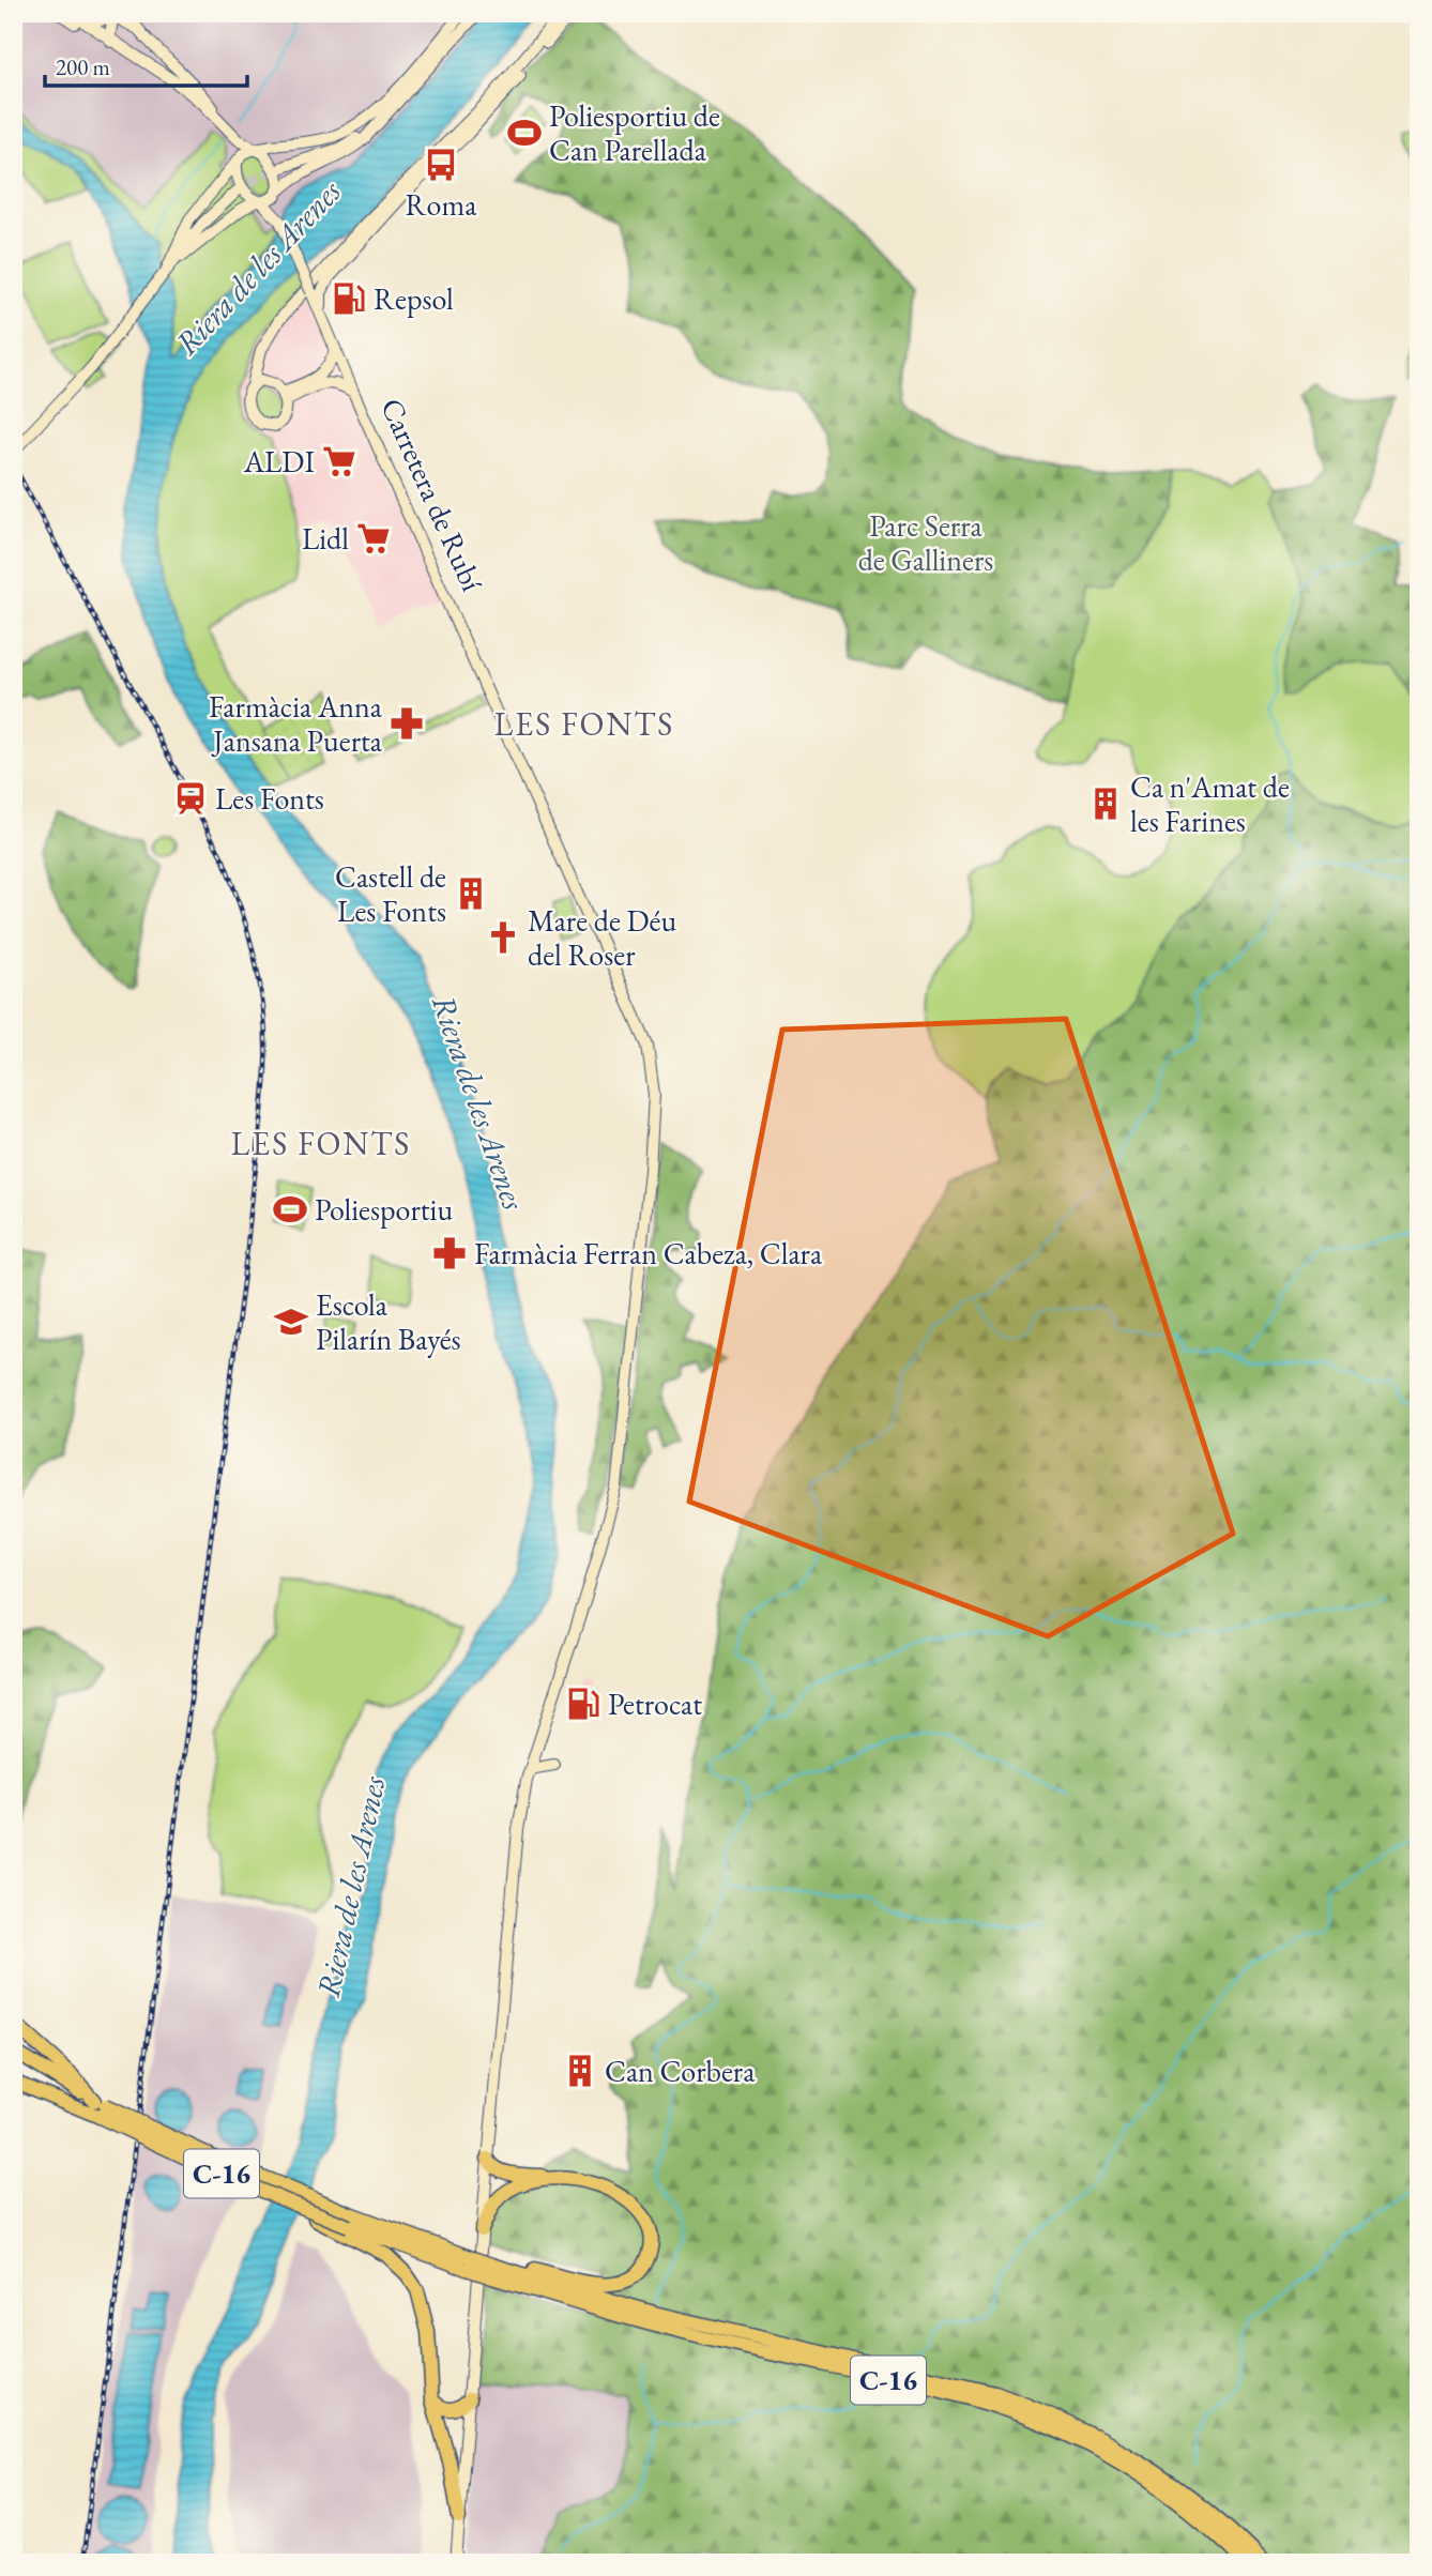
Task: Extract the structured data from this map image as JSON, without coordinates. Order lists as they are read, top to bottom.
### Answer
{
  "streets": {
    "highway": ["C-16"],
    "main road": ["Carretera de Rubí"]
  },
  "districts": ["LES FONTS", "LES FONTS"],
  "water": ["Riera de les Arenes"],
  "parks": ["Parc Serra de Galliners"],
  "places": {
    "sports": ["Poliesportiu de Can Parellada", "Poliesportiu"],
    "bus stop": ["Roma"],
    "fuel station": ["Repsol", "Petrocat"],
    "supermarket": ["ALDI", "Lidl"],
    "pharmacy": ["Farmàcia Anna Jansana Puerta", "Farmàcia Ferran Cabeza, Clara"],
    "station": ["Les Fonts"],
    "building": ["Ca n'Amat de les Farines", "Castell de Les Fonts", "Can Corbera"],
    "church": ["Mare de Déu del Roser"],
    "school or university": ["Escola Pilarín Bayés"]
  },
  "scale_bar": "200 m"
}
